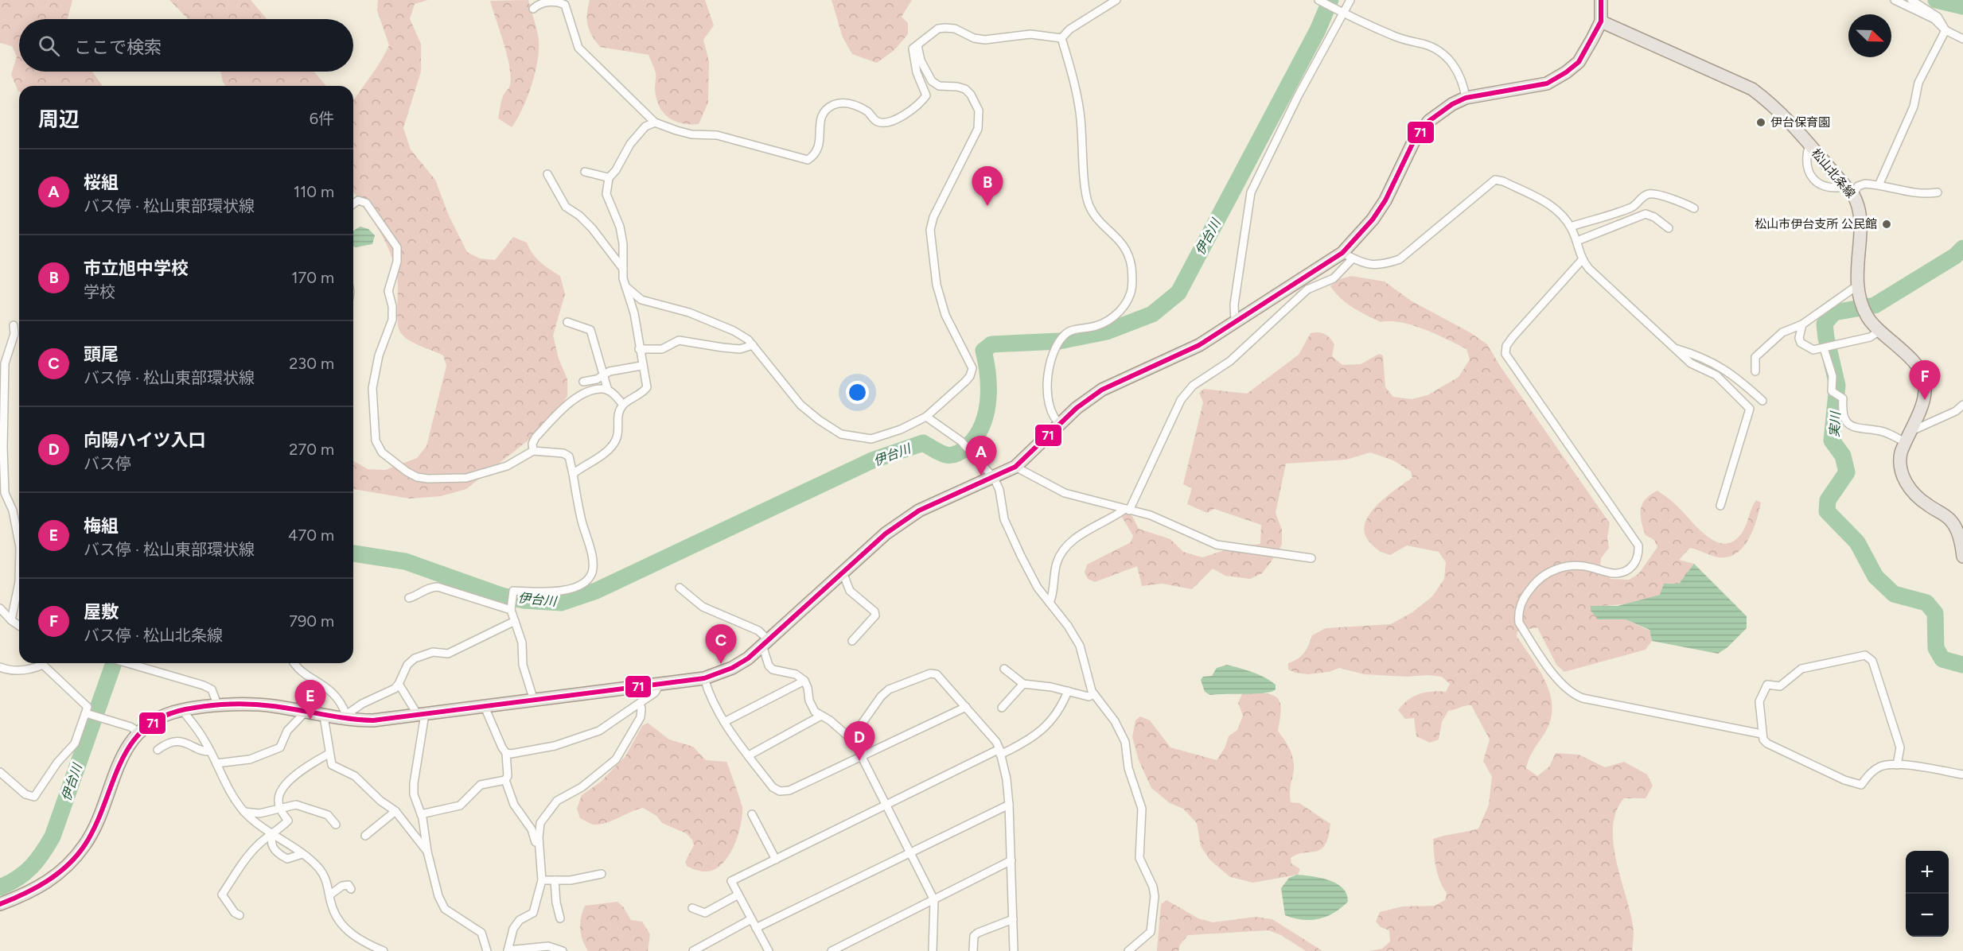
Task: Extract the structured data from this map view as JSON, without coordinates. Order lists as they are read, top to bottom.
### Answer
{
  "streets": {
    "main road": ["松山北条線"]
  },
  "water": ["伊台川", "実川"],
  "places": ["伊台保育園", "松山市伊台支所 公民館"],
  "lines": ["transit line 71"],
  "north": "bottom right",
  "page": {
    "search": "ここで検索",
    "heading": ["周辺", "6件"],
    "list": [
      {
        "mark": "A",
        "name": "桜組",
        "note": "バス停 · 松山東部環状線",
        "value": "110 m"
      },
      {
        "mark": "B",
        "name": "市立旭中学校",
        "note": "学校",
        "value": "170 m"
      },
      {
        "mark": "C",
        "name": "頭尾",
        "note": "バス停 · 松山東部環状線",
        "value": "230 m"
      },
      {
        "mark": "D",
        "name": "向陽ハイツ入口",
        "note": "バス停",
        "value": "270 m"
      },
      {
        "mark": "E",
        "name": "梅組",
        "note": "バス停 · 松山東部環状線",
        "value": "470 m"
      },
      {
        "mark": "F",
        "name": "屋敷",
        "note": "バス停 · 松山北条線",
        "value": "790 m"
      }
    ],
    "pins": [
      "B",
      "F",
      "A",
      "C",
      "E",
      "D"
    ],
    "map_buttons": ["+", "−"]
  }
}
